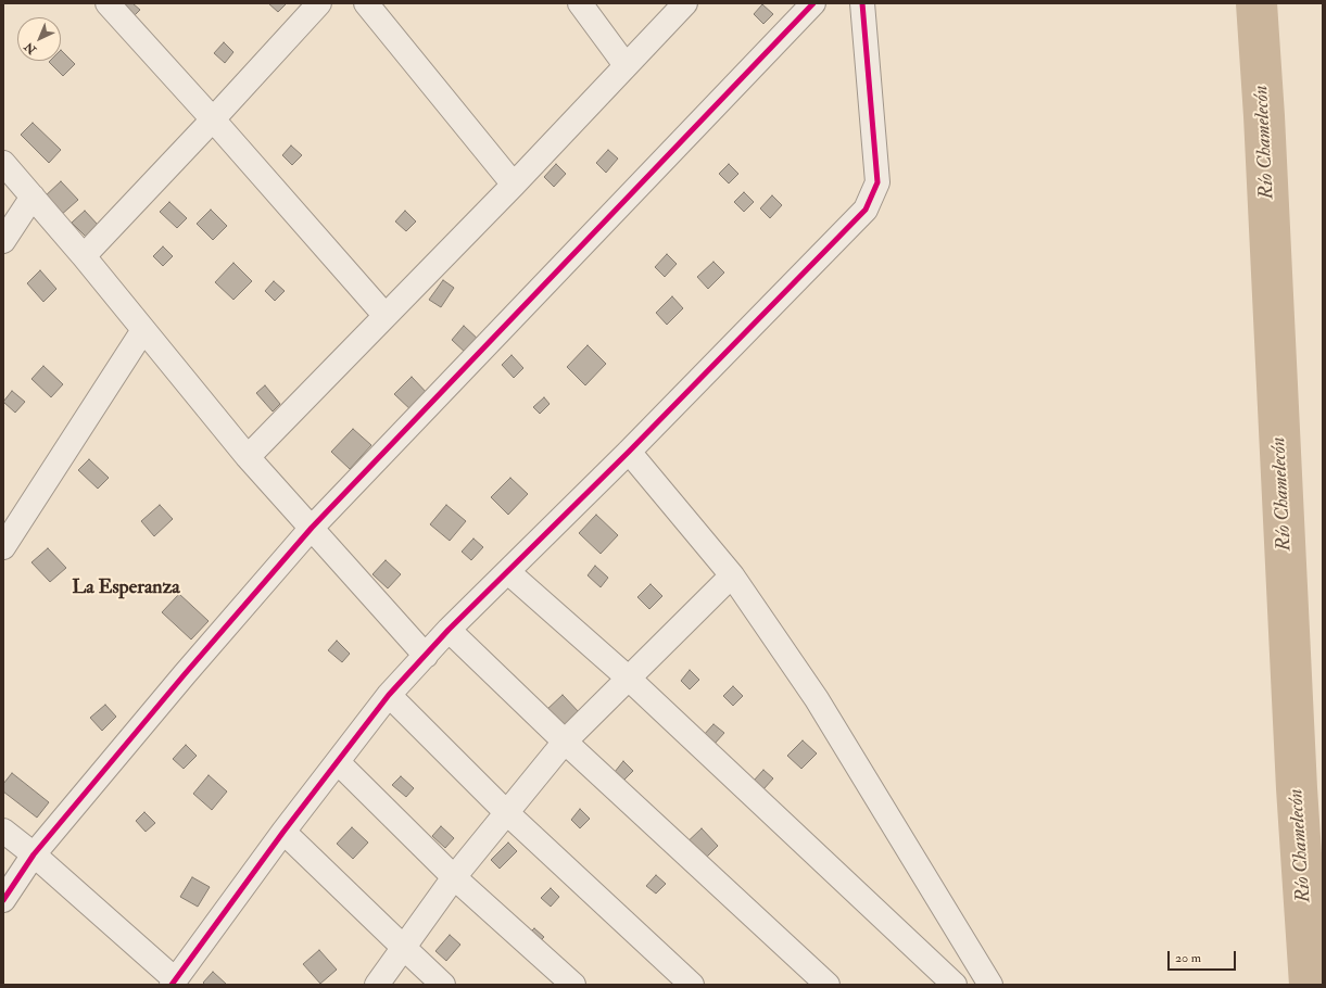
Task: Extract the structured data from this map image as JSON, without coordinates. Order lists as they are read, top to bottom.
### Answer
{
  "districts": ["La Esperanza"],
  "water": ["Río Chamelecón"],
  "scale_bar": "20 m",
  "north": "bottom left"
}
